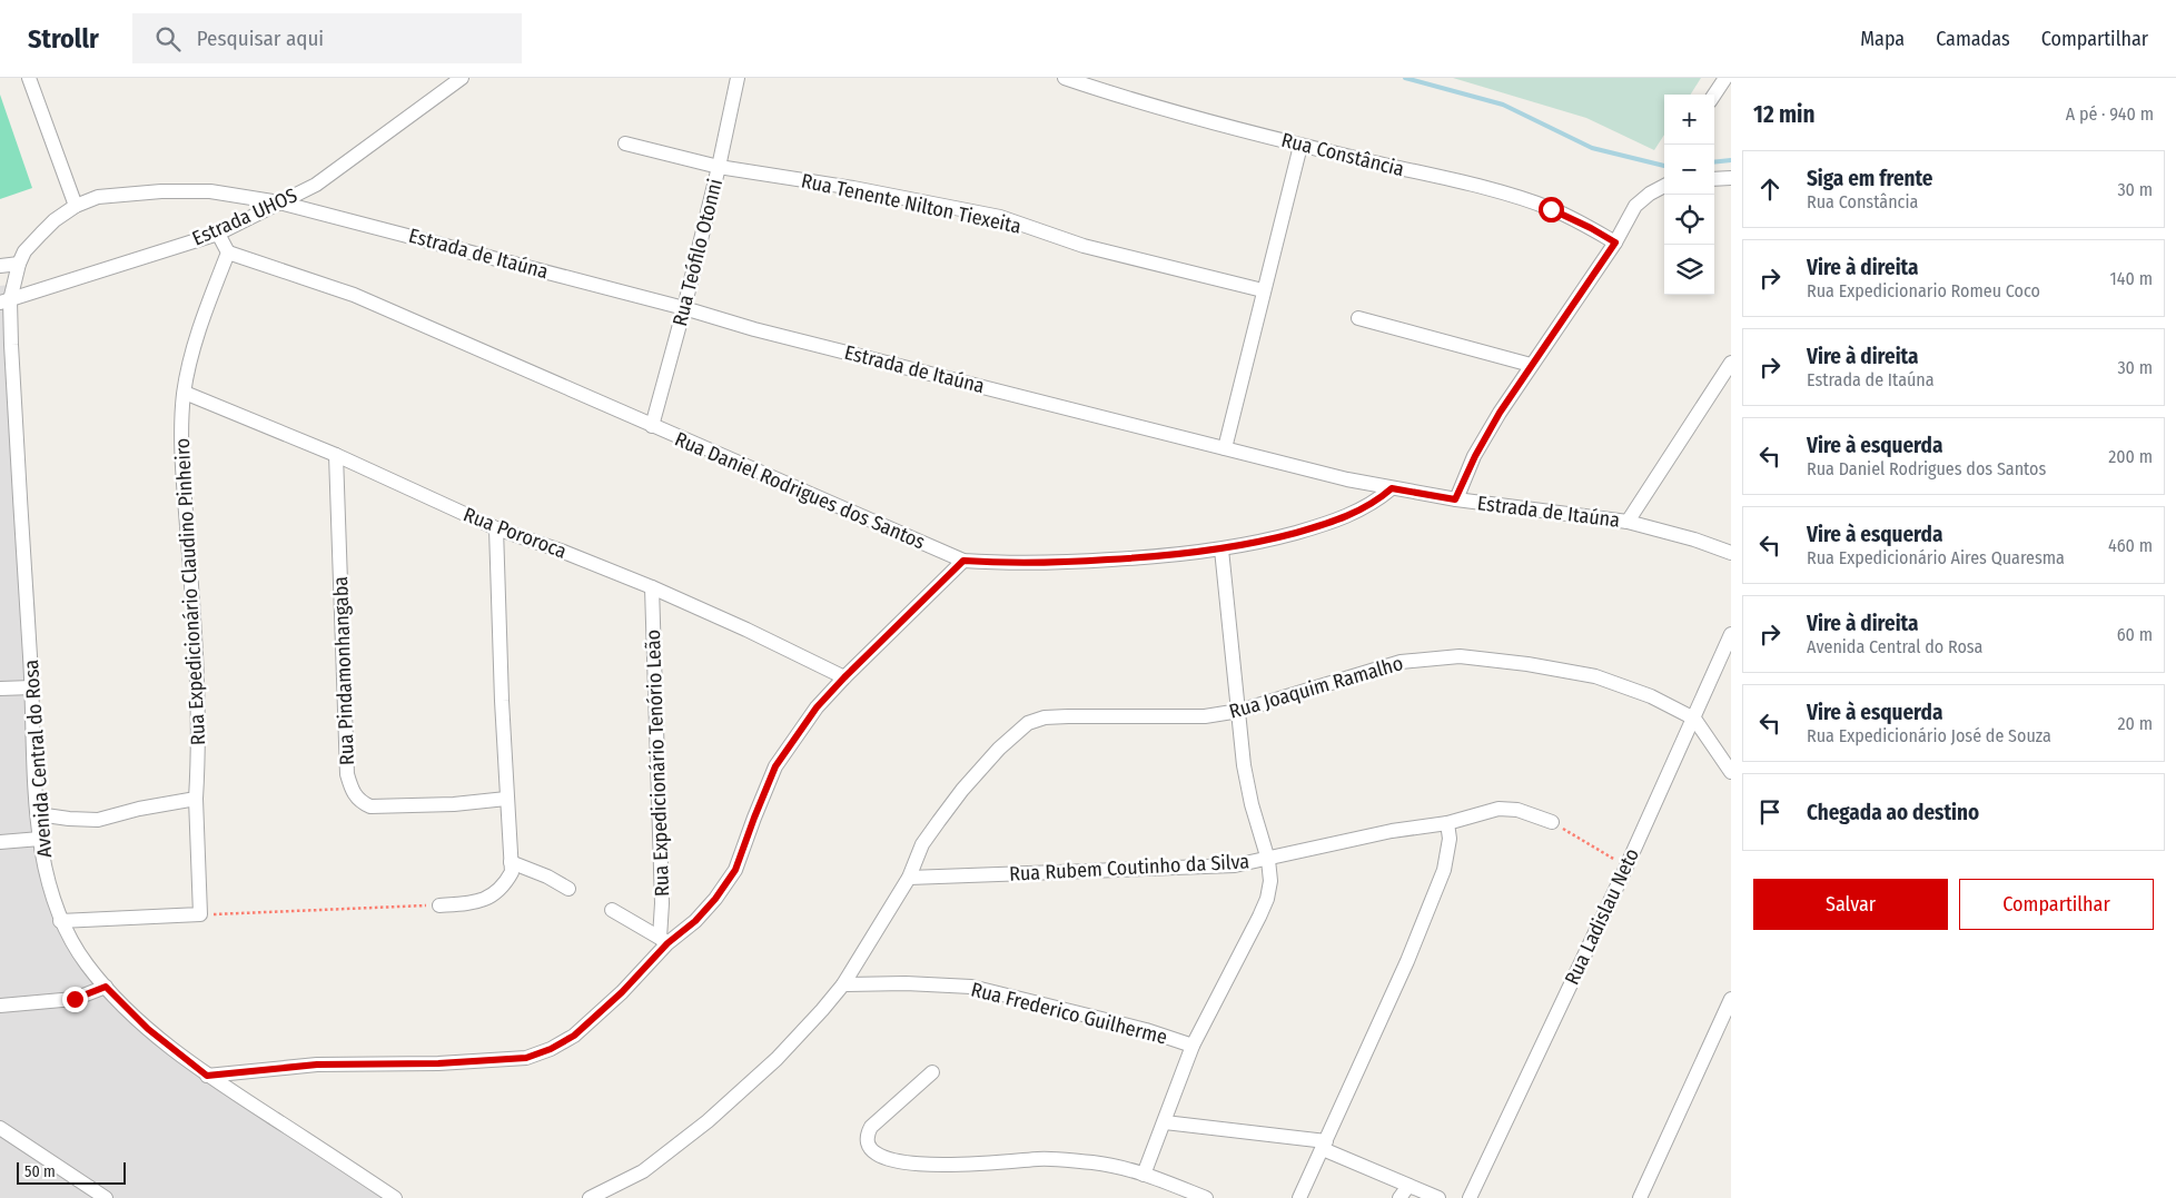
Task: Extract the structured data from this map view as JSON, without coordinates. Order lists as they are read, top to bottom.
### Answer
{
  "streets": {
    "street": [
      "Rua Constância",
      "Rua Tenente Nilton Tiexeita",
      "Estrada UHOS",
      "Rua Teófilo Otonni",
      "Estrada de Itaúna",
      "Rua Daniel Rodrigues dos Santos",
      "Rua Pororoca",
      "Rua Expedicionário Claudino Pinheiro",
      "Rua Pindamonhangaba",
      "Rua Joaquim Ramalho",
      "Avenida Central do Rosa",
      "Rua Expedicionário Tenório Leão",
      "Rua Rubem Coutinho da Silva",
      "Rua Ladislau Neto",
      "Rua Frederico Guilherme"
    ]
  },
  "crossings": [
    ["Rua Tenente Nilton Tiexeita", "Rua Teófilo Otonni"],
    ["Estrada UHOS", "Estrada de Itaúna"],
    ["Estrada UHOS", "Avenida Central do Rosa"],
    ["Rua Teófilo Otonni", "Estrada de Itaúna"],
    ["Rua Teófilo Otonni", "Rua Daniel Rodrigues dos Santos"],
    ["Estrada de Itaúna", "Rua Daniel Rodrigues dos Santos"],
    ["Estrada de Itaúna", "Avenida Central do Rosa"],
    ["Rua Daniel Rodrigues dos Santos", "Rua Expedicionário Claudino Pinheiro"],
    ["Rua Pororoca", "Rua Expedicionário Claudino Pinheiro"],
    ["Rua Pororoca", "Rua Pindamonhangaba"],
    ["Rua Pororoca", "Rua Expedicionário Tenório Leão"],
    ["Rua Joaquim Ramalho", "Rua Rubem Coutinho da Silva"],
    ["Rua Joaquim Ramalho", "Rua Ladislau Neto"],
    ["Rua Joaquim Ramalho", "Rua Frederico Guilherme"]
  ],
  "scale_bar": "50 m",
  "page": {
    "header": "Strollr",
    "search": "Pesquisar aqui",
    "nav": ["Mapa", "Camadas", "Compartilhar"],
    "heading": ["12 min", "A pé · 940 m"],
    "map_buttons": ["+", "−"],
    "list": [
      ["Siga em frente", "Rua Constância", "30 m"],
      ["Vire à direita", "Rua Expedicionario Romeu Coco", "140 m"],
      ["Vire à direita", "Estrada de Itaúna", "30 m"],
      ["Vire à esquerda", "Rua Daniel Rodrigues dos Santos", "200 m"],
      ["Vire à esquerda", "Rua Expedicionário Aires Quaresma", "460 m"],
      ["Vire à direita", "Avenida Central do Rosa", "60 m"],
      ["Vire à esquerda", "Rua Expedicionário José de Souza", "20 m"],
      "Chegada ao destino"
    ],
    "buttons": ["Salvar", "Compartilhar"],
    "scale": "50 m"
  }
}
